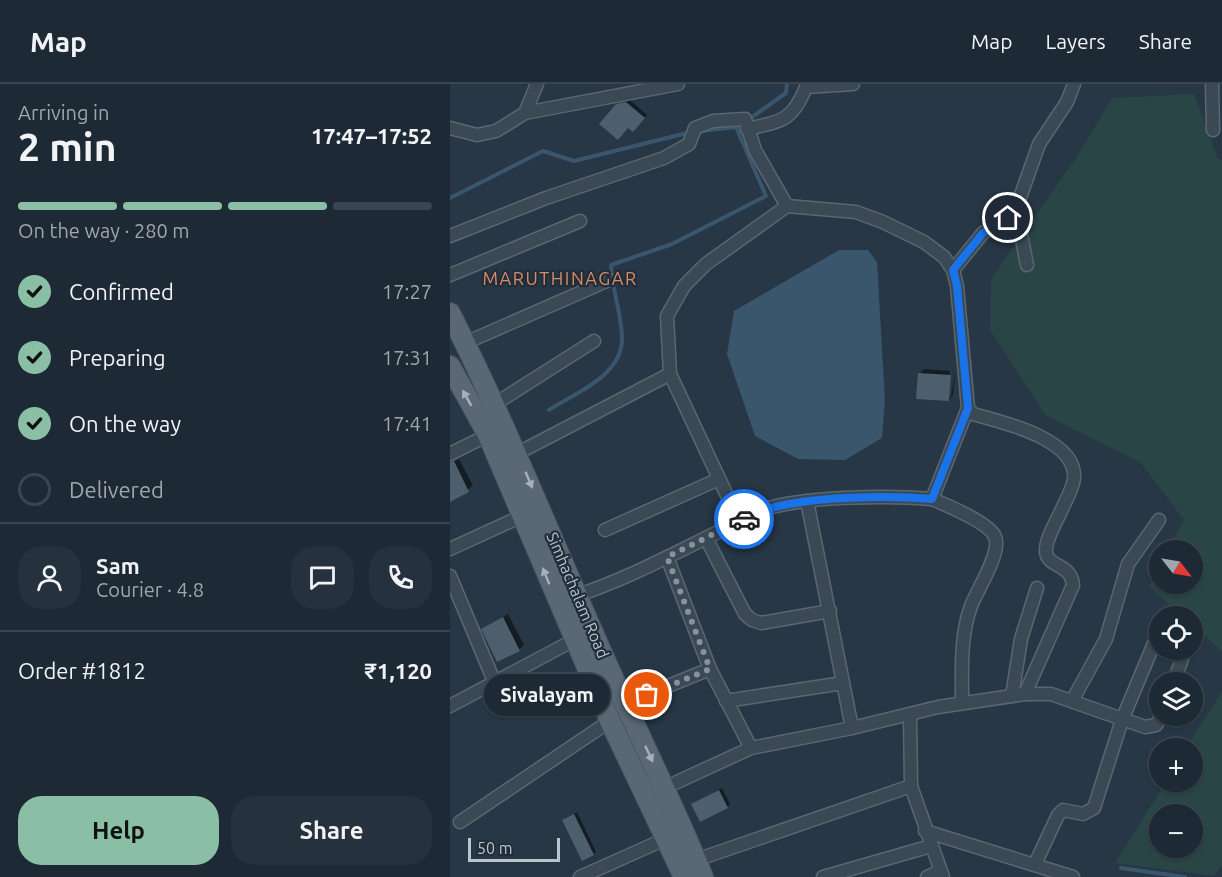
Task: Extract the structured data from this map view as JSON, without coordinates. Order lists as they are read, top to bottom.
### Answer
{
  "streets": {
    "main road": ["Simhachalam Road"]
  },
  "districts": ["MARUTHINAGAR"],
  "places": ["Sivalayam"],
  "scale_bar": "50 m",
  "north": "bottom right",
  "page": {
    "header": "Map",
    "nav": ["Map", "Layers", "Share"],
    "heading": ["2 min", "Arriving in", "17:47–17:52"],
    "panel": [
      "Sam",
      "Courier · 4.8",
      "Order #1812",
      "₹1,120"
    ],
    "bar": "On the way · 280 m",
    "list": [
      ["Confirmed", "17:27"],
      ["Preparing", "17:31"],
      ["On the way", "17:41"],
      "Delivered"
    ],
    "map_buttons": ["+", "−"],
    "bubble": "Sivalayam",
    "buttons": ["Help", "Share"],
    "scale": "50 m"
  }
}
